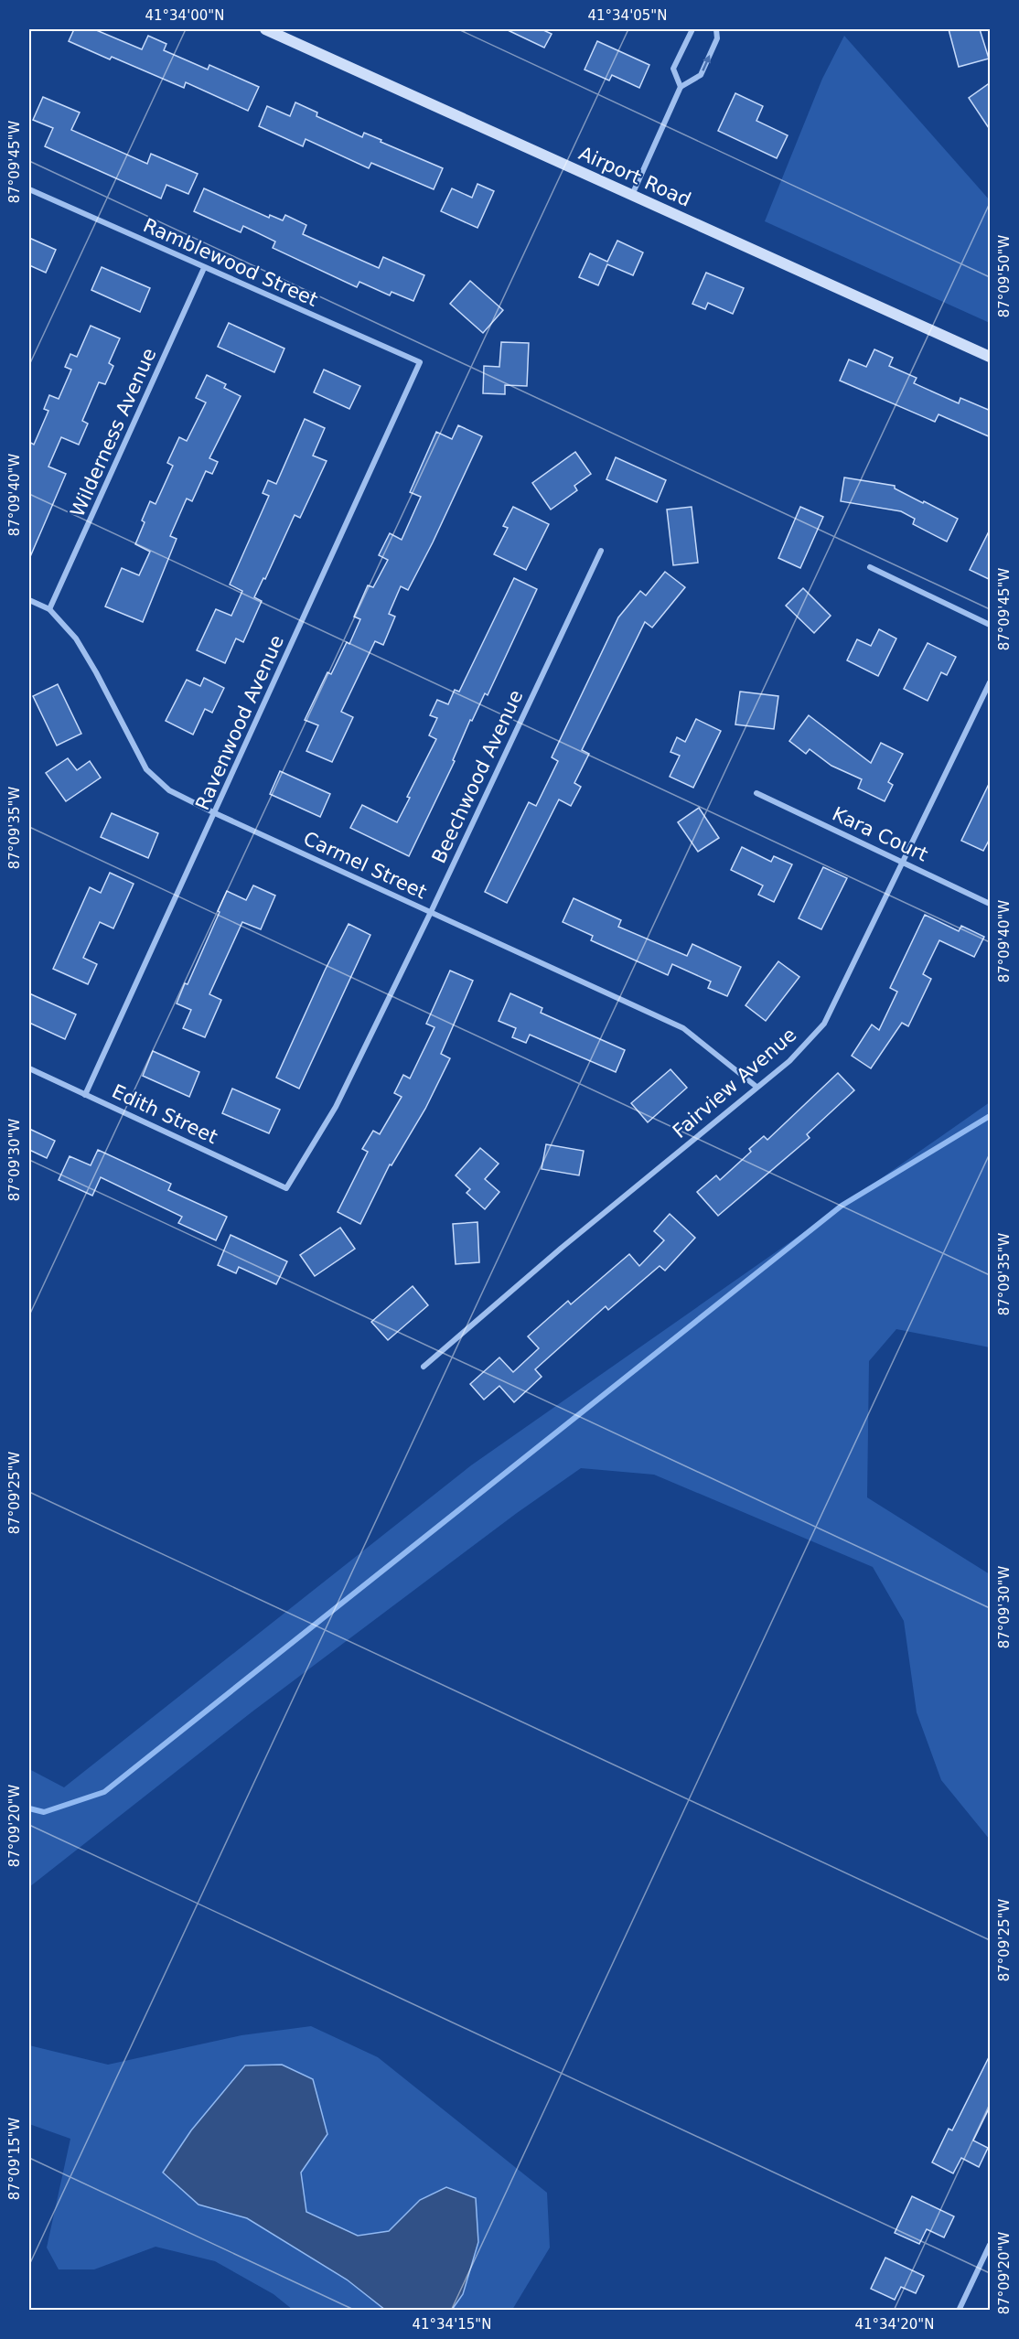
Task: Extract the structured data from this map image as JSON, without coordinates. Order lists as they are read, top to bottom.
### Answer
{
  "streets": {
    "main road": ["Airport Road"],
    "street": [
      "Ramblewood Street",
      "Wilderness Avenue",
      "Ravenwood Avenue",
      "Beechwood Avenue",
      "Kara Court",
      "Carmel Street",
      "Fairview Avenue",
      "Edith Street"
    ]
  },
  "crossings": [
    ["Ramblewood Street", "Wilderness Avenue"],
    ["Ramblewood Street", "Ravenwood Avenue"],
    ["Wilderness Avenue", "Carmel Street"],
    ["Ravenwood Avenue", "Carmel Street"],
    ["Ravenwood Avenue", "Edith Street"],
    ["Beechwood Avenue", "Carmel Street"],
    ["Beechwood Avenue", "Edith Street"],
    ["Kara Court", "Fairview Avenue"],
    ["Carmel Street", "Fairview Avenue"]
  ],
  "coordinates": [
    "41°34'00\"N",
    "41°34'05\"N",
    "87°09'45\"W",
    "87°09'50\"W",
    "87°09'40\"W",
    "87°09'35\"W",
    "87°09'30\"W",
    "87°09'25\"W",
    "87°09'20\"W",
    "87°09'15\"W",
    "41°34'15\"N",
    "41°34'20\"N"
  ]
}
